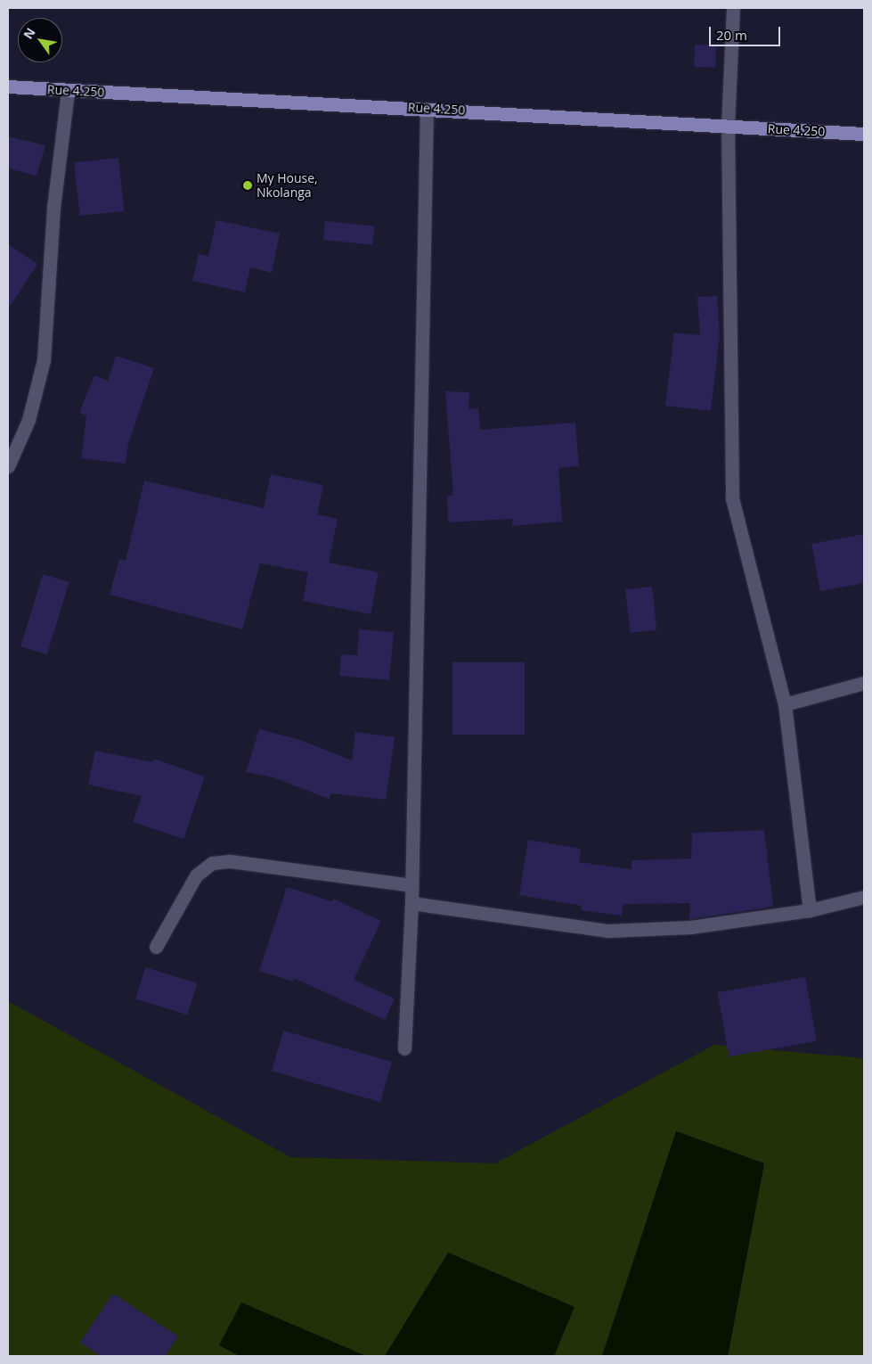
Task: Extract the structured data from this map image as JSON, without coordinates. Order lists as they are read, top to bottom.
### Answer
{
  "streets": {
    "main road": ["Rue 4.250"]
  },
  "places": ["My House, Nkolanga"],
  "scale_bar": "20 m",
  "north": "top left"
}
